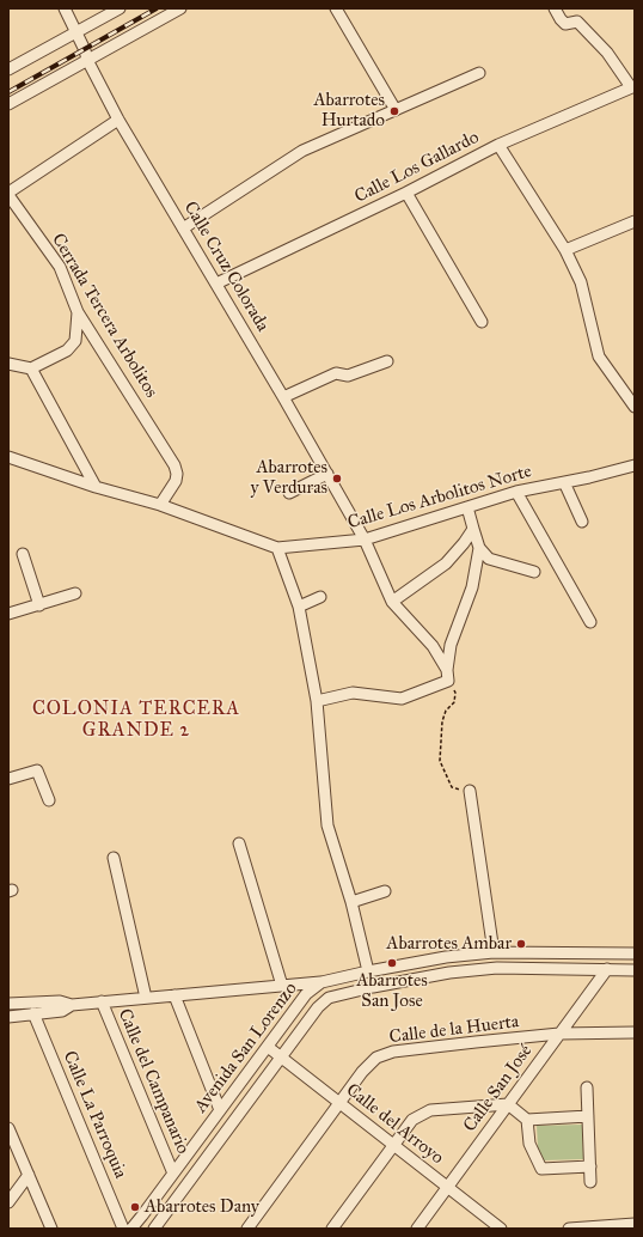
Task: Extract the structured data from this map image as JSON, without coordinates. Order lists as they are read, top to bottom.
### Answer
{
  "streets": {
    "street": [
      "Calle Los Gallardo",
      "Calle Cruz Colorada",
      "Cerrada Tercera Arbolitos",
      "Calle Los Arbolitos Norte",
      "Calle de la Huerta",
      "Avenida San Lorenzo",
      "Calle del Campanario",
      "Calle San José",
      "Calle La Parroquia",
      "Calle del Arroyo"
    ]
  },
  "crossings": [
    ["Calle Los Gallardo", "Calle Cruz Colorada"],
    ["Calle Cruz Colorada", "Calle Los Arbolitos Norte"],
    ["Cerrada Tercera Arbolitos", "Calle Los Arbolitos Norte"],
    ["Calle de la Huerta", "Calle San José"],
    ["Calle de la Huerta", "Calle del Arroyo"],
    ["Avenida San Lorenzo", "Calle del Campanario"],
    ["Avenida San Lorenzo", "Calle del Arroyo"],
    ["Calle San José", "Calle del Arroyo"]
  ],
  "districts": ["COLONIA TERCERA GRANDE 2"],
  "places": [
    "Abarrotes Hurtado",
    "Abarrotes y Verduras",
    "Abarrotes Ambar",
    "Abarrotes San Jose",
    "Abarrotes Dany"
  ]
}
